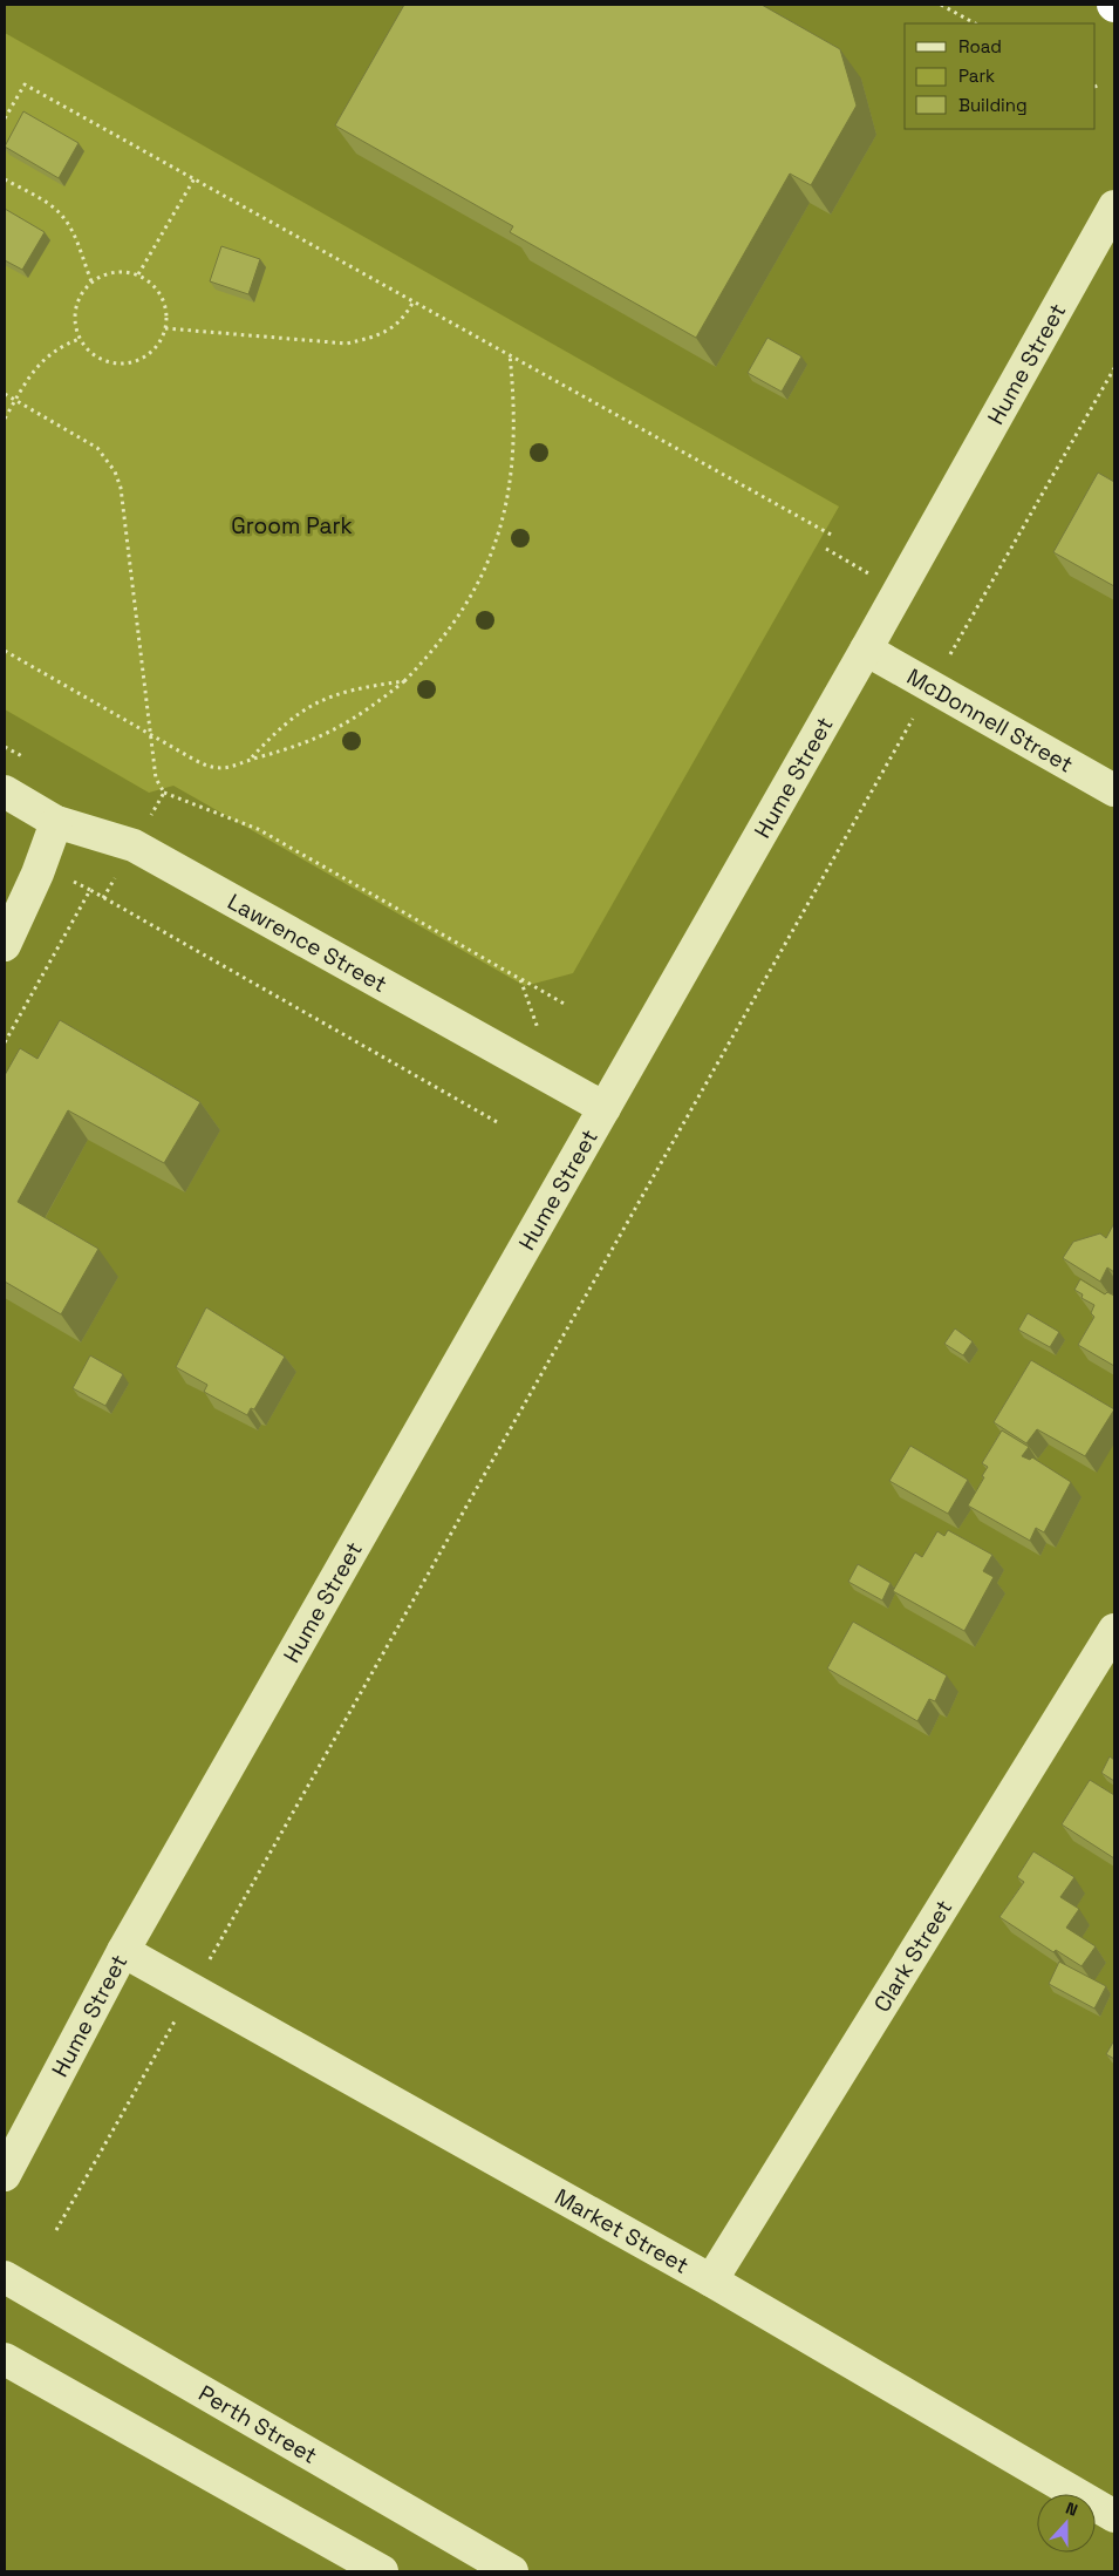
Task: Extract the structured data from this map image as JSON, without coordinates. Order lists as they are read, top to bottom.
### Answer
{
  "streets": {
    "street": [
      "Hume Street",
      "McDonnell Street",
      "Lawrence Street",
      "Clark Street",
      "Market Street",
      "Perth Street"
    ]
  },
  "crossings": [
    ["Hume Street", "McDonnell Street"],
    ["Hume Street", "Lawrence Street"],
    ["Hume Street", "Market Street"],
    ["Clark Street", "Market Street"]
  ],
  "parks": ["Groom Park"],
  "legend": ["Road", "Park", "Building"],
  "north": "top"
}
